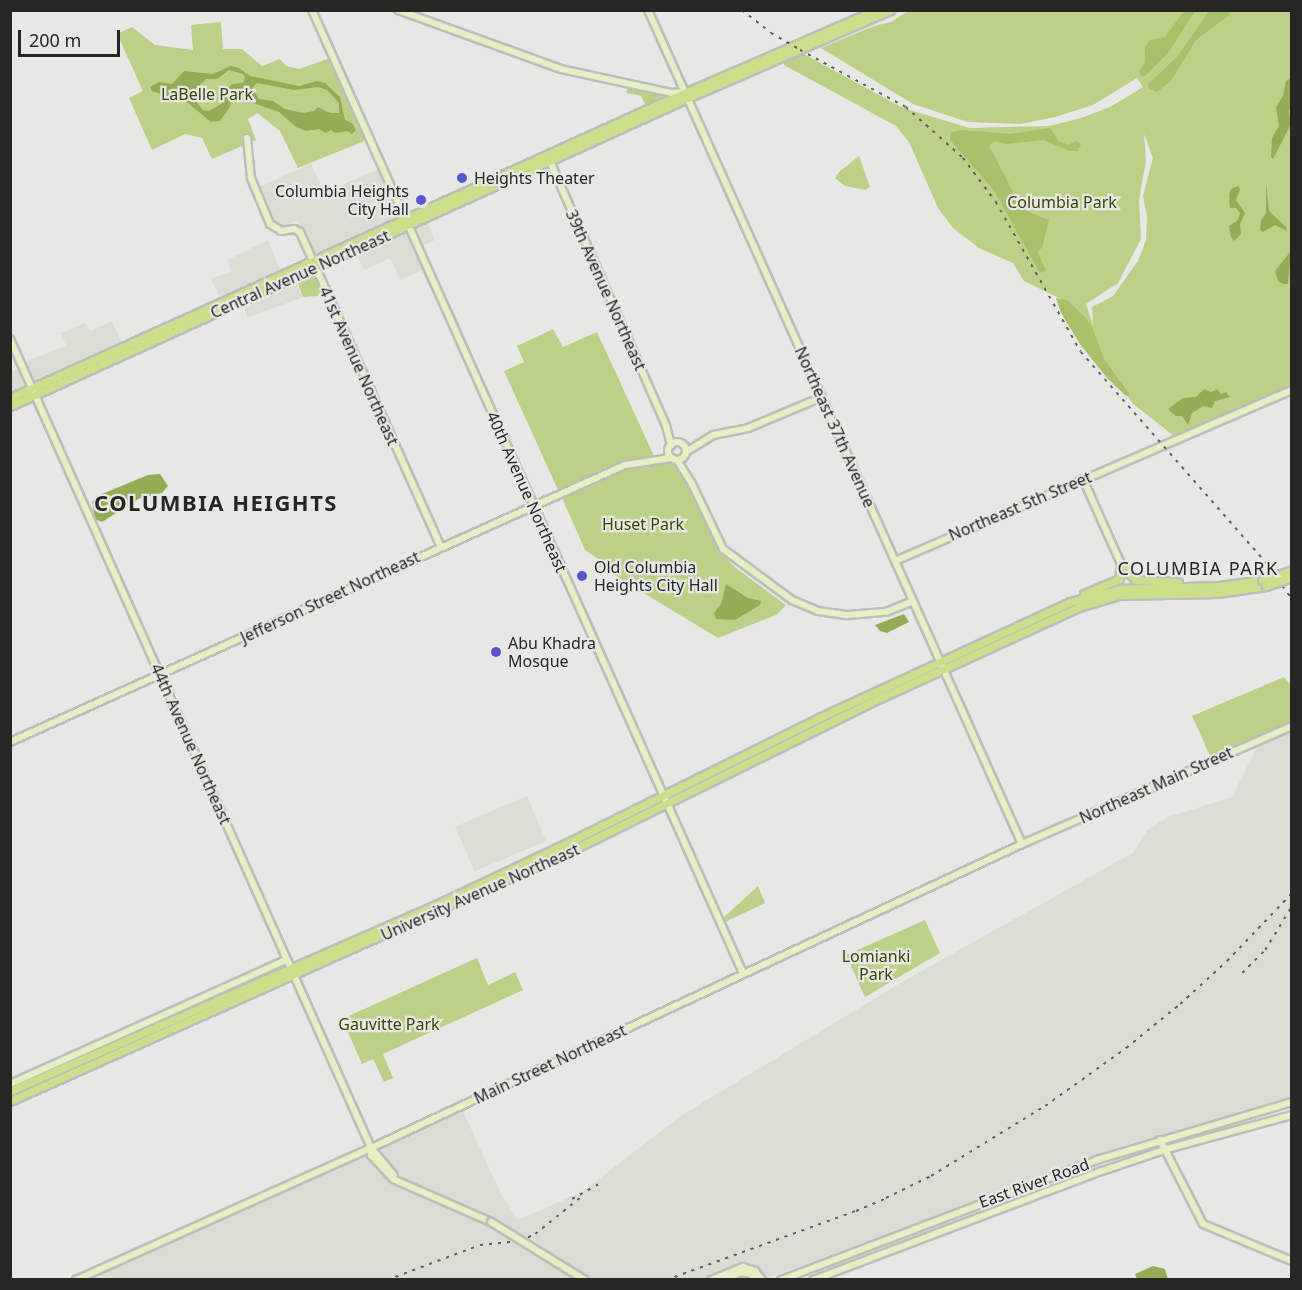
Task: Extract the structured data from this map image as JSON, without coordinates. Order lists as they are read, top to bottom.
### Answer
{
  "streets": {
    "main road": ["Central Avenue Northeast", "University Avenue Northeast"],
    "street": [
      "39th Avenue Northeast",
      "41st Avenue Northeast",
      "Northeast 37th Avenue",
      "40th Avenue Northeast",
      "Northeast 5th Street",
      "Jefferson Street Northeast",
      "44th Avenue Northeast",
      "Northeast Main Street",
      "Main Street Northeast",
      "East River Road"
    ]
  },
  "crossings": [
    ["Central Avenue Northeast", "39th Avenue Northeast"],
    ["Central Avenue Northeast", "41st Avenue Northeast"],
    ["Central Avenue Northeast", "Northeast 37th Avenue"],
    ["Central Avenue Northeast", "40th Avenue Northeast"],
    ["Central Avenue Northeast", "44th Avenue Northeast"],
    ["39th Avenue Northeast", "Jefferson Street Northeast"],
    ["41st Avenue Northeast", "Jefferson Street Northeast"],
    ["Northeast 37th Avenue", "Northeast 5th Street"],
    ["Northeast 37th Avenue", "Jefferson Street Northeast"],
    ["Northeast 37th Avenue", "Northeast Main Street"],
    ["Northeast 37th Avenue", "University Avenue Northeast"],
    ["Northeast 37th Avenue", "Main Street Northeast"],
    ["40th Avenue Northeast", "Jefferson Street Northeast"],
    ["40th Avenue Northeast", "University Avenue Northeast"],
    ["40th Avenue Northeast", "Main Street Northeast"],
    ["Jefferson Street Northeast", "44th Avenue Northeast"],
    ["44th Avenue Northeast", "University Avenue Northeast"],
    ["44th Avenue Northeast", "Main Street Northeast"],
    ["Northeast Main Street", "Main Street Northeast"]
  ],
  "districts": ["COLUMBIA HEIGHTS", "COLUMBIA PARK"],
  "parks": [
    "LaBelle Park",
    "Columbia Park",
    "Huset Park",
    "Lomianki Park",
    "Gauvitte Park"
  ],
  "places": [
    "Heights Theater",
    "Columbia Heights City Hall",
    "Old Columbia Heights City Hall",
    "Abu Khadra Mosque"
  ],
  "scale_bar": "200 m"
}
